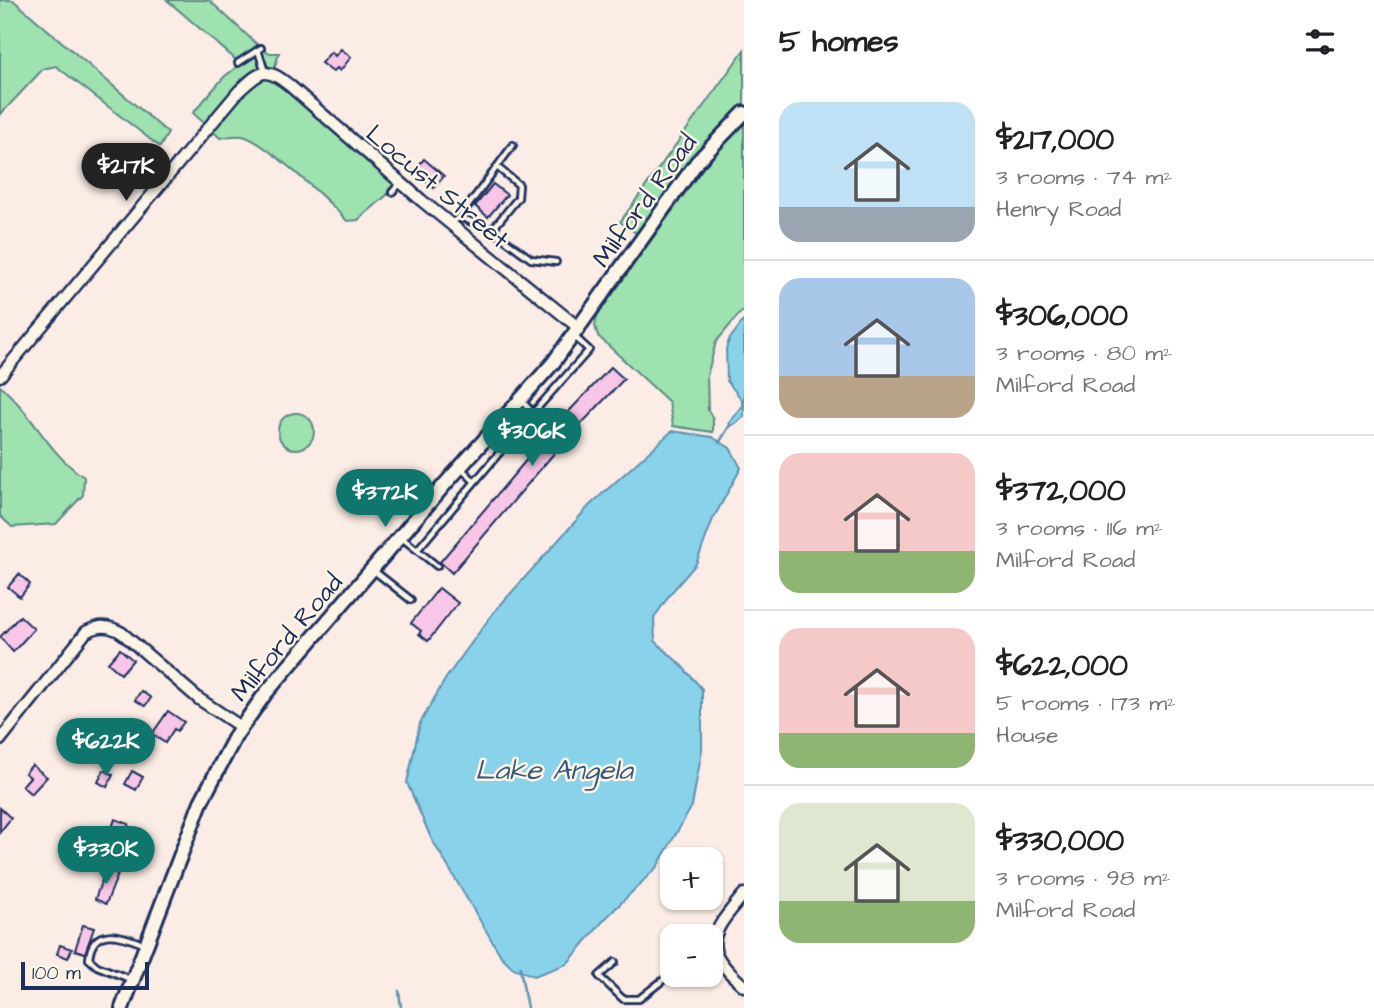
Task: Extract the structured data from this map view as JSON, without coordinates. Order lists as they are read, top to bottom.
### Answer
{
  "streets": {
    "street": ["Locust Street", "Milford Road"]
  },
  "crossings": [
    ["Locust Street", "Milford Road"]
  ],
  "water": ["Lake Angela"],
  "scale_bar": "100 m",
  "page": {
    "heading": "5 homes",
    "list": [
      {
        "name": "$217,000",
        "note": "3 rooms · 74 m² · Henry Road"
      },
      {
        "name": "$306,000",
        "note": "3 rooms · 80 m² · Milford Road"
      },
      {
        "name": "$372,000",
        "note": "3 rooms · 116 m² · Milford Road"
      },
      {
        "name": "$622,000",
        "note": "5 rooms · 173 m² · House"
      },
      {
        "name": "$330,000",
        "note": "3 rooms · 98 m² · Milford Road"
      }
    ],
    "price": [
      "$217K",
      "$306K",
      "$372K",
      "$622K",
      "$330K"
    ],
    "map_buttons": ["+", "−"],
    "scale": "100 m"
  }
}
